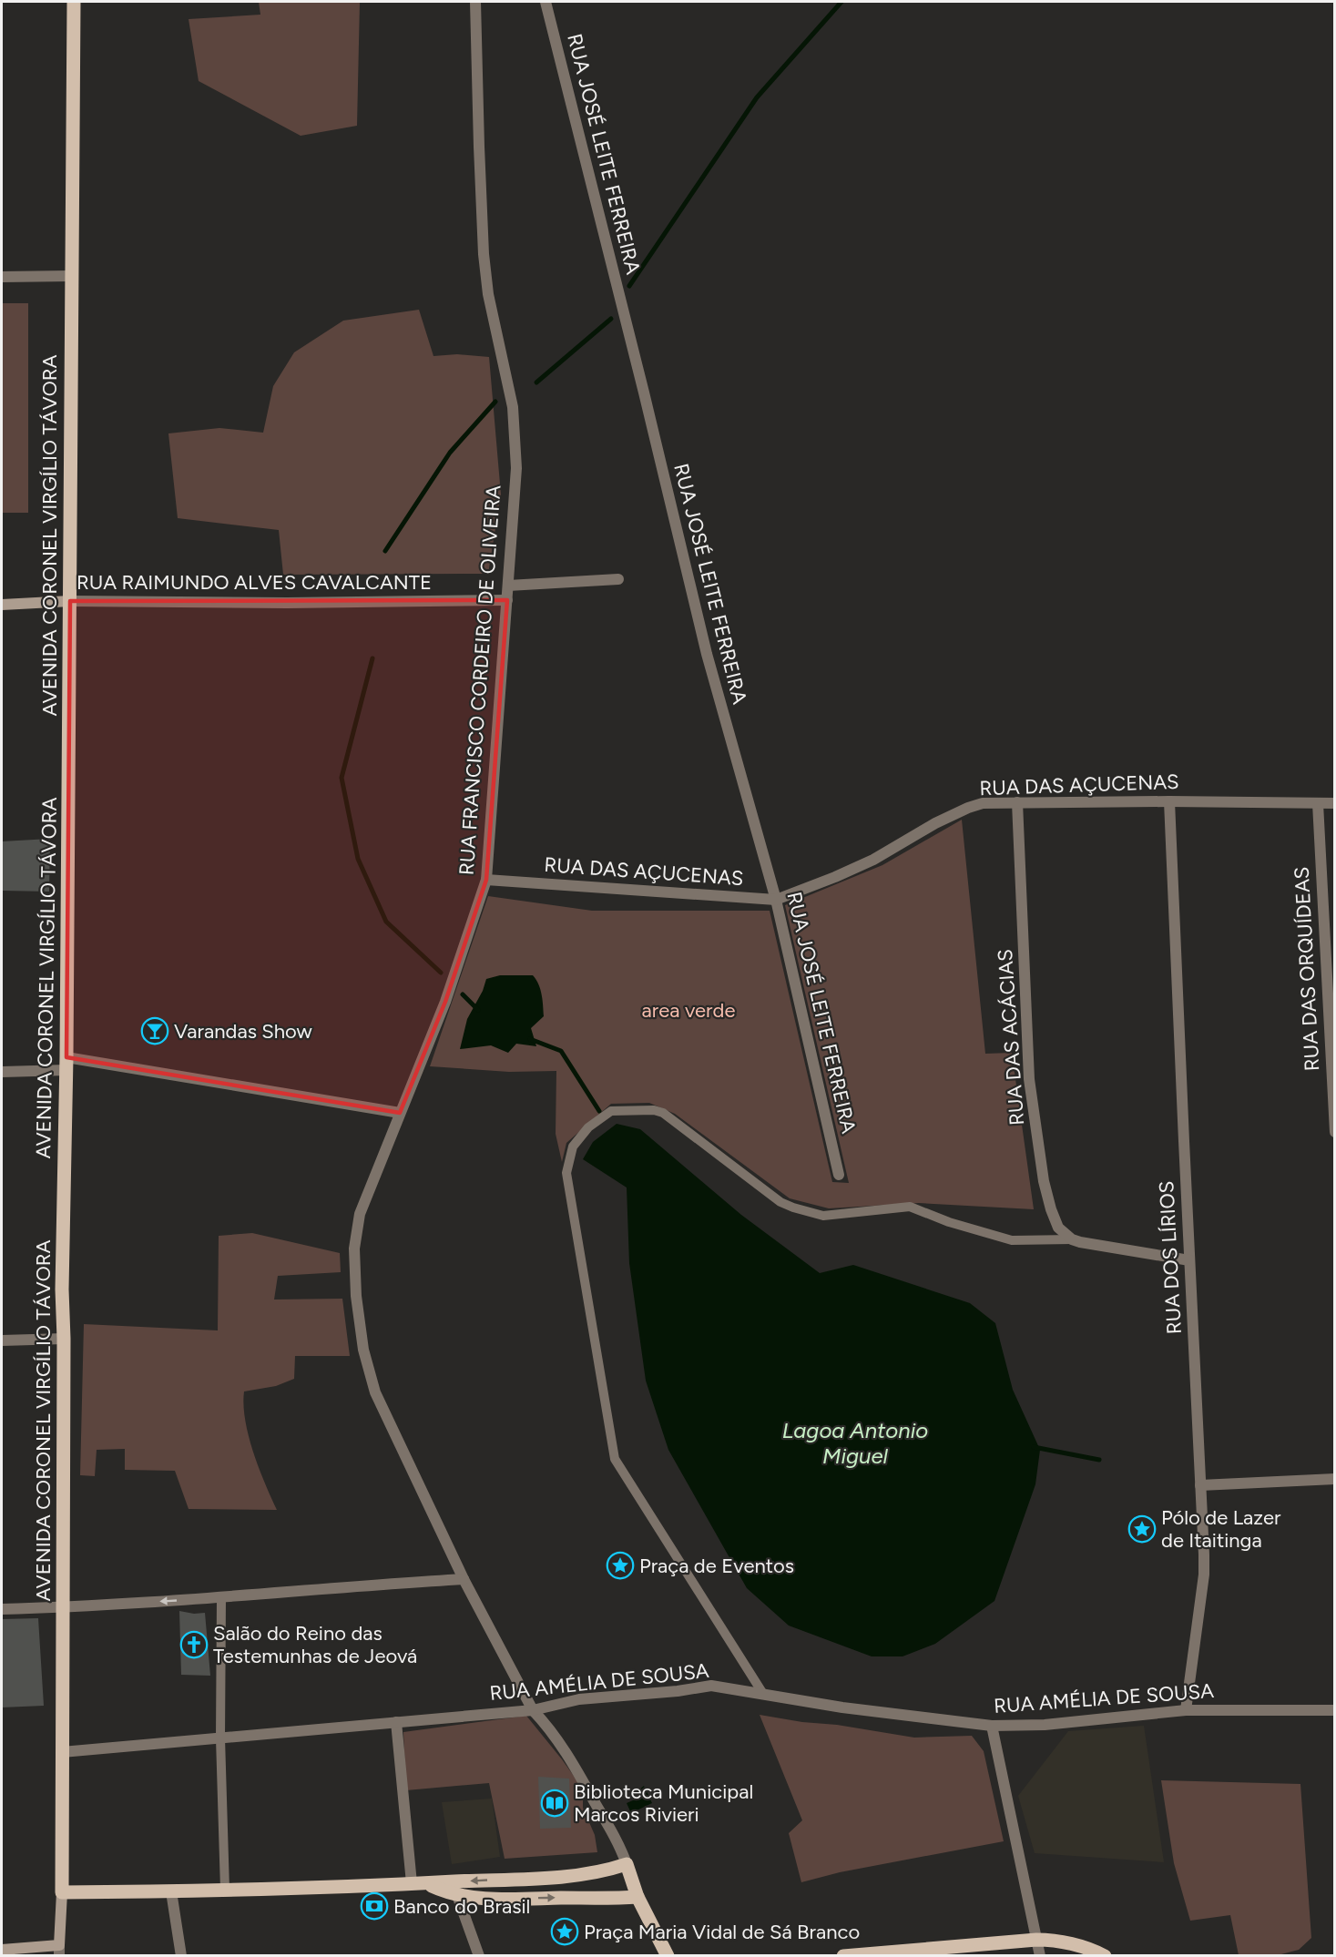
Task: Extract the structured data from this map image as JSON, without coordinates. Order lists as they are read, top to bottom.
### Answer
{
  "streets": {
    "main road": ["AVENIDA CORONEL VIRGÍLIO TÁVORA", "RUA FRANCISCO CORDEIRO DE OLIVEIRA"],
    "street": [
      "RUA JOSÉ LEITE FERREIRA",
      "RUA RAIMUNDO ALVES CAVALCANTE",
      "RUA DAS AÇUCENAS",
      "RUA DAS ORQUÍDEAS",
      "RUA DAS ACÁCIAS",
      "RUA DOS LÍRIOS",
      "RUA AMÉLIA DE SOUSA"
    ]
  },
  "crossings": [
    ["RUA JOSÉ LEITE FERREIRA", "RUA DAS AÇUCENAS"],
    ["AVENIDA CORONEL VIRGÍLIO TÁVORA", "RUA RAIMUNDO ALVES CAVALCANTE"],
    ["AVENIDA CORONEL VIRGÍLIO TÁVORA", "RUA AMÉLIA DE SOUSA"],
    ["RUA RAIMUNDO ALVES CAVALCANTE", "RUA FRANCISCO CORDEIRO DE OLIVEIRA"],
    ["RUA FRANCISCO CORDEIRO DE OLIVEIRA", "RUA DAS AÇUCENAS"],
    ["RUA FRANCISCO CORDEIRO DE OLIVEIRA", "RUA AMÉLIA DE SOUSA"],
    ["RUA DAS AÇUCENAS", "RUA DAS ORQUÍDEAS"],
    ["RUA DAS AÇUCENAS", "RUA DAS ACÁCIAS"],
    ["RUA DAS AÇUCENAS", "RUA DOS LÍRIOS"],
    ["RUA DOS LÍRIOS", "RUA AMÉLIA DE SOUSA"]
  ],
  "water": ["Lagoa Antonio Miguel"],
  "parks": ["area verde"],
  "places": {
    "bar": ["Varandas Show"],
    "place": ["Pólo de Lazer de Itaitinga", "Praça de Eventos", "Praça Maria Vidal de Sá Branco"],
    "church": ["Salão do Reino das Testemunhas de Jeová"],
    "library": ["Biblioteca Municipal Marcos Rivieri"],
    "bank": ["Banco do Brasil"]
  }
}
